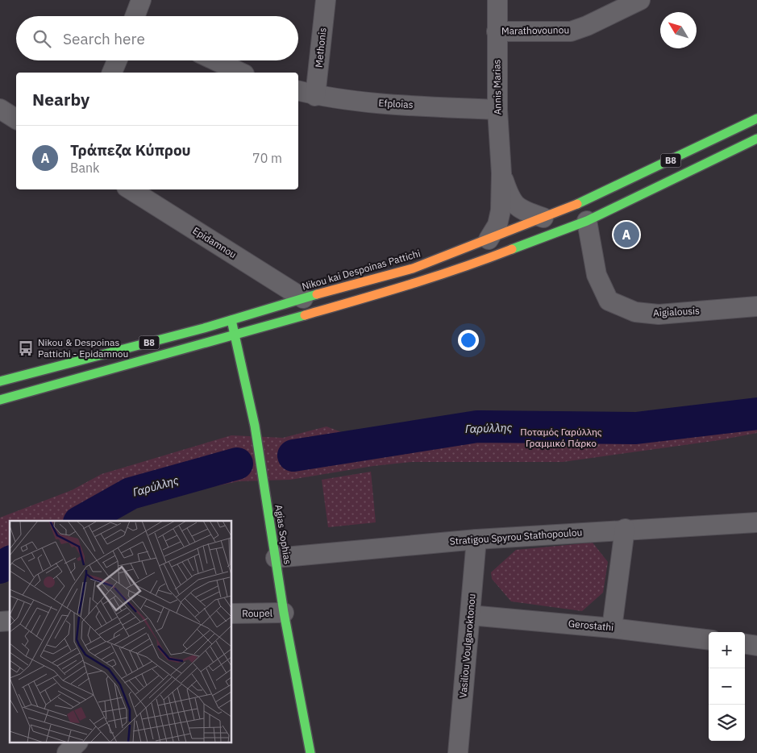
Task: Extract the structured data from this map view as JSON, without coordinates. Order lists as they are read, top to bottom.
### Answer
{
  "streets": {
    "main road": ["B8", "Nikou kai Despoinas Pattichi", "Agias Sophias"],
    "street": [
      "Marathovounou",
      "Methonis",
      "Annis Marias",
      "Efploias",
      "Epidamnou",
      "Aigialousis",
      "Stratigou Spyrou Stathopoulou",
      "Roupel",
      "Gerostathi",
      "Vasiliou Voulgaroktonou"
    ]
  },
  "crossings": [
    ["Marathovounou", "Annis Marias"],
    ["Methonis", "Efploias"],
    ["Annis Marias", "Efploias"],
    ["Annis Marias", "Nikou kai Despoinas Pattichi"],
    ["Epidamnou", "Nikou kai Despoinas Pattichi"],
    ["Nikou kai Despoinas Pattichi", "Agias Sophias"],
    ["Agias Sophias", "Stratigou Spyrou Stathopoulou"],
    ["Agias Sophias", "Roupel"],
    ["Stratigou Spyrou Stathopoulou", "Vasiliou Voulgaroktonou"],
    ["Gerostathi", "Vasiliou Voulgaroktonou"]
  ],
  "water": ["Γαρύλλης"],
  "parks": ["Ποταμός Γαρύλλης Γραμμικό Πάρκο"],
  "places": {
    "bus stop": ["Nikou & Despoinas Pattichi - Epidamnou"]
  },
  "north": "top left",
  "page": {
    "search": "Search here",
    "heading": "Nearby",
    "list": [
      {
        "mark": "A",
        "name": "Τράπεζα Κύπρου",
        "note": "Bank",
        "value": "70 m"
      }
    ],
    "pins": "A",
    "map_buttons": ["+", "−"]
  }
}
